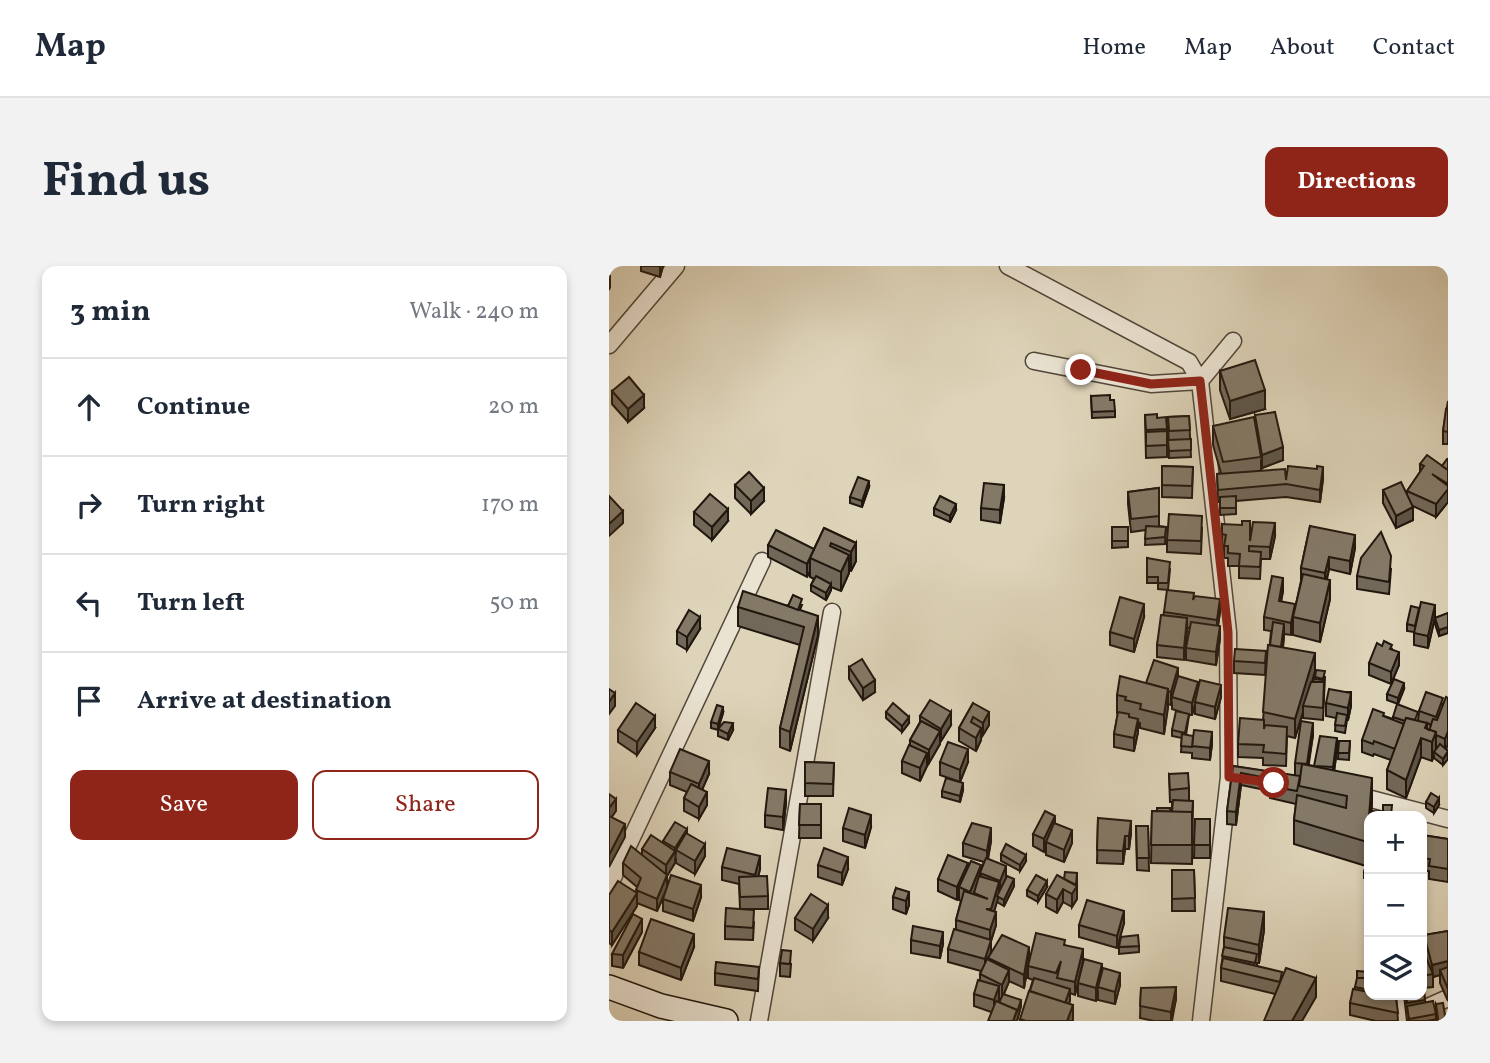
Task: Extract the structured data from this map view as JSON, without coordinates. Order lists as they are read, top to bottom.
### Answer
{
  "page": {
    "header": "Map",
    "nav": [
      "Home",
      "Map",
      "About",
      "Contact"
    ],
    "buttons": [
      "Directions",
      ["Save", "Share"]
    ],
    "title": "Find us",
    "heading": ["3 min", "Walk · 240 m"],
    "list": [
      ["Continue", "20 m"],
      ["Turn right", "170 m"],
      ["Turn left", "50 m"],
      "Arrive at destination"
    ],
    "map_buttons": ["+", "−"]
  }
}
